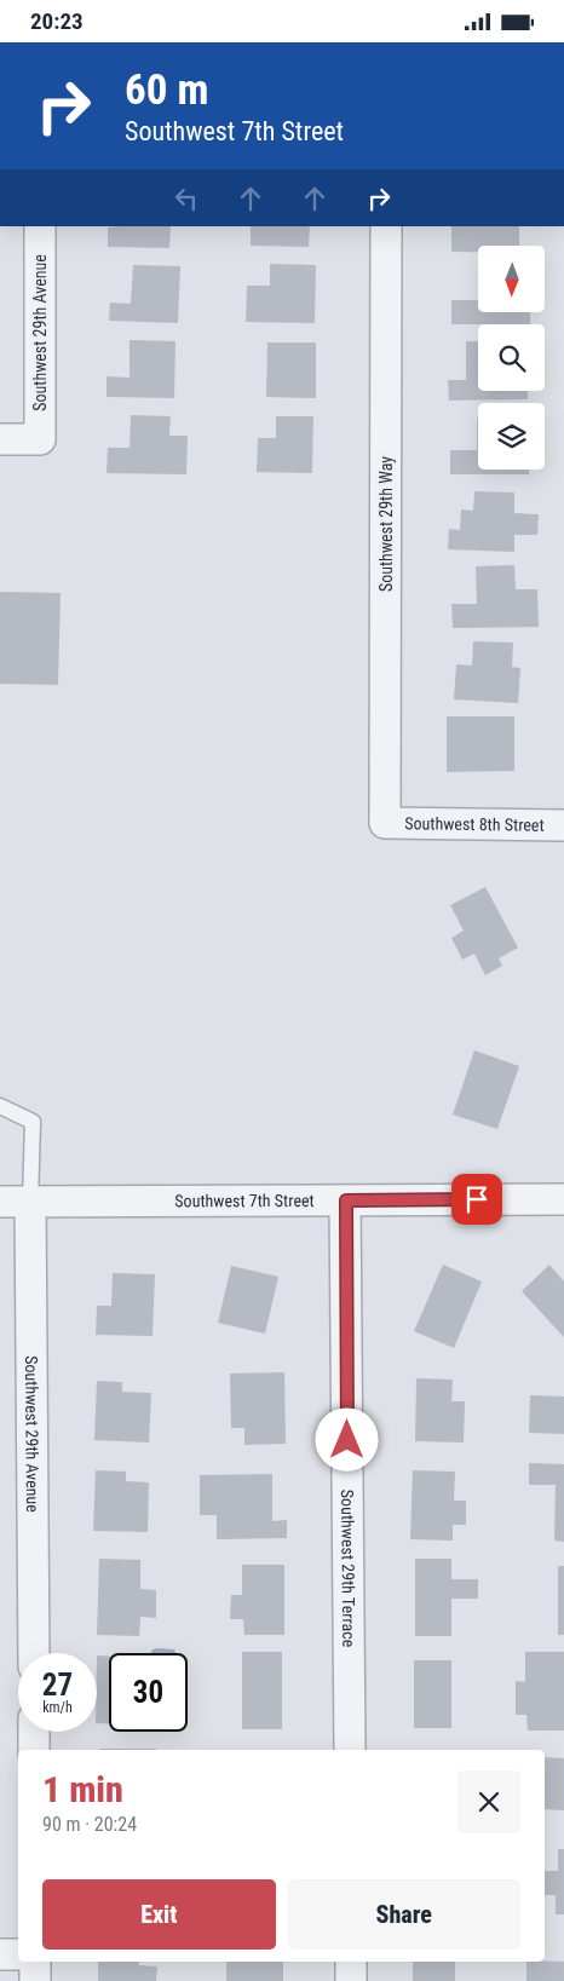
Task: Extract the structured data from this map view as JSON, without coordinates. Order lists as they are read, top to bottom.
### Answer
{
  "streets": {
    "street": [
      "Southwest 29th Avenue",
      "Southwest 29th Way",
      "Southwest 8th Street",
      "Southwest 7th Street",
      "Southwest 29th Terrace"
    ]
  },
  "crossings": [
    ["Southwest 29th Avenue", "Southwest 7th Street"],
    ["Southwest 29th Way", "Southwest 8th Street"],
    ["Southwest 7th Street", "Southwest 29th Terrace"]
  ],
  "north": "bottom",
  "page": {
    "status": "20:23",
    "turn": ["60 m", "Southwest 7th Street"],
    "speed": "27 km/h",
    "limit": "30",
    "heading": ["1 min", "90 m · 20:24"],
    "buttons": ["Exit", "Share"]
  }
}
